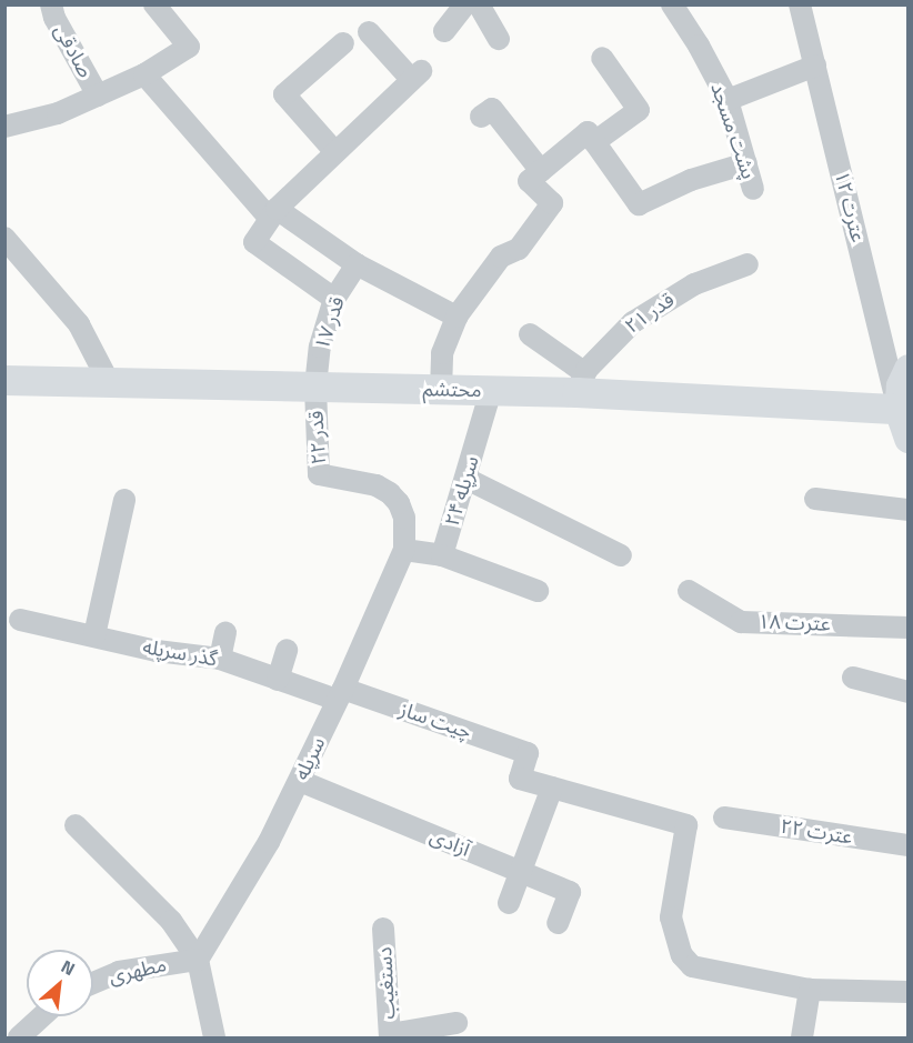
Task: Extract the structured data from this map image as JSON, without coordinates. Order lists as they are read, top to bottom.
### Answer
{
  "streets": {
    "main road": ["محتشم"],
    "street": [
      "صادقی",
      "پشت مسجد",
      "عترت ۱۲",
      "قدر ۲۱",
      "قدر ۱۷",
      "قدر ۲۲",
      "سرپله ۲۴",
      "عترت ۱۸",
      "گذر سرپله",
      "چیت ساز",
      "سرپله",
      "عترت ۲۲",
      "آزادی",
      "مطهری",
      "دستغیب"
    ]
  },
  "crossings": [
    ["عترت ۱۲", "محتشم"],
    ["قدر ۲۱", "محتشم"],
    ["قدر ۱۷", "محتشم"],
    ["قدر ۱۷", "قدر ۲۲"],
    ["محتشم", "قدر ۲۲"],
    ["محتشم", "سرپله ۲۴"],
    ["قدر ۲۲", "سرپله"],
    ["گذر سرپله", "چیت ساز"],
    ["گذر سرپله", "سرپله"],
    ["چیت ساز", "سرپله"],
    ["سرپله", "آزادی"],
    ["سرپله", "مطهری"]
  ],
  "north": "top right"
}
